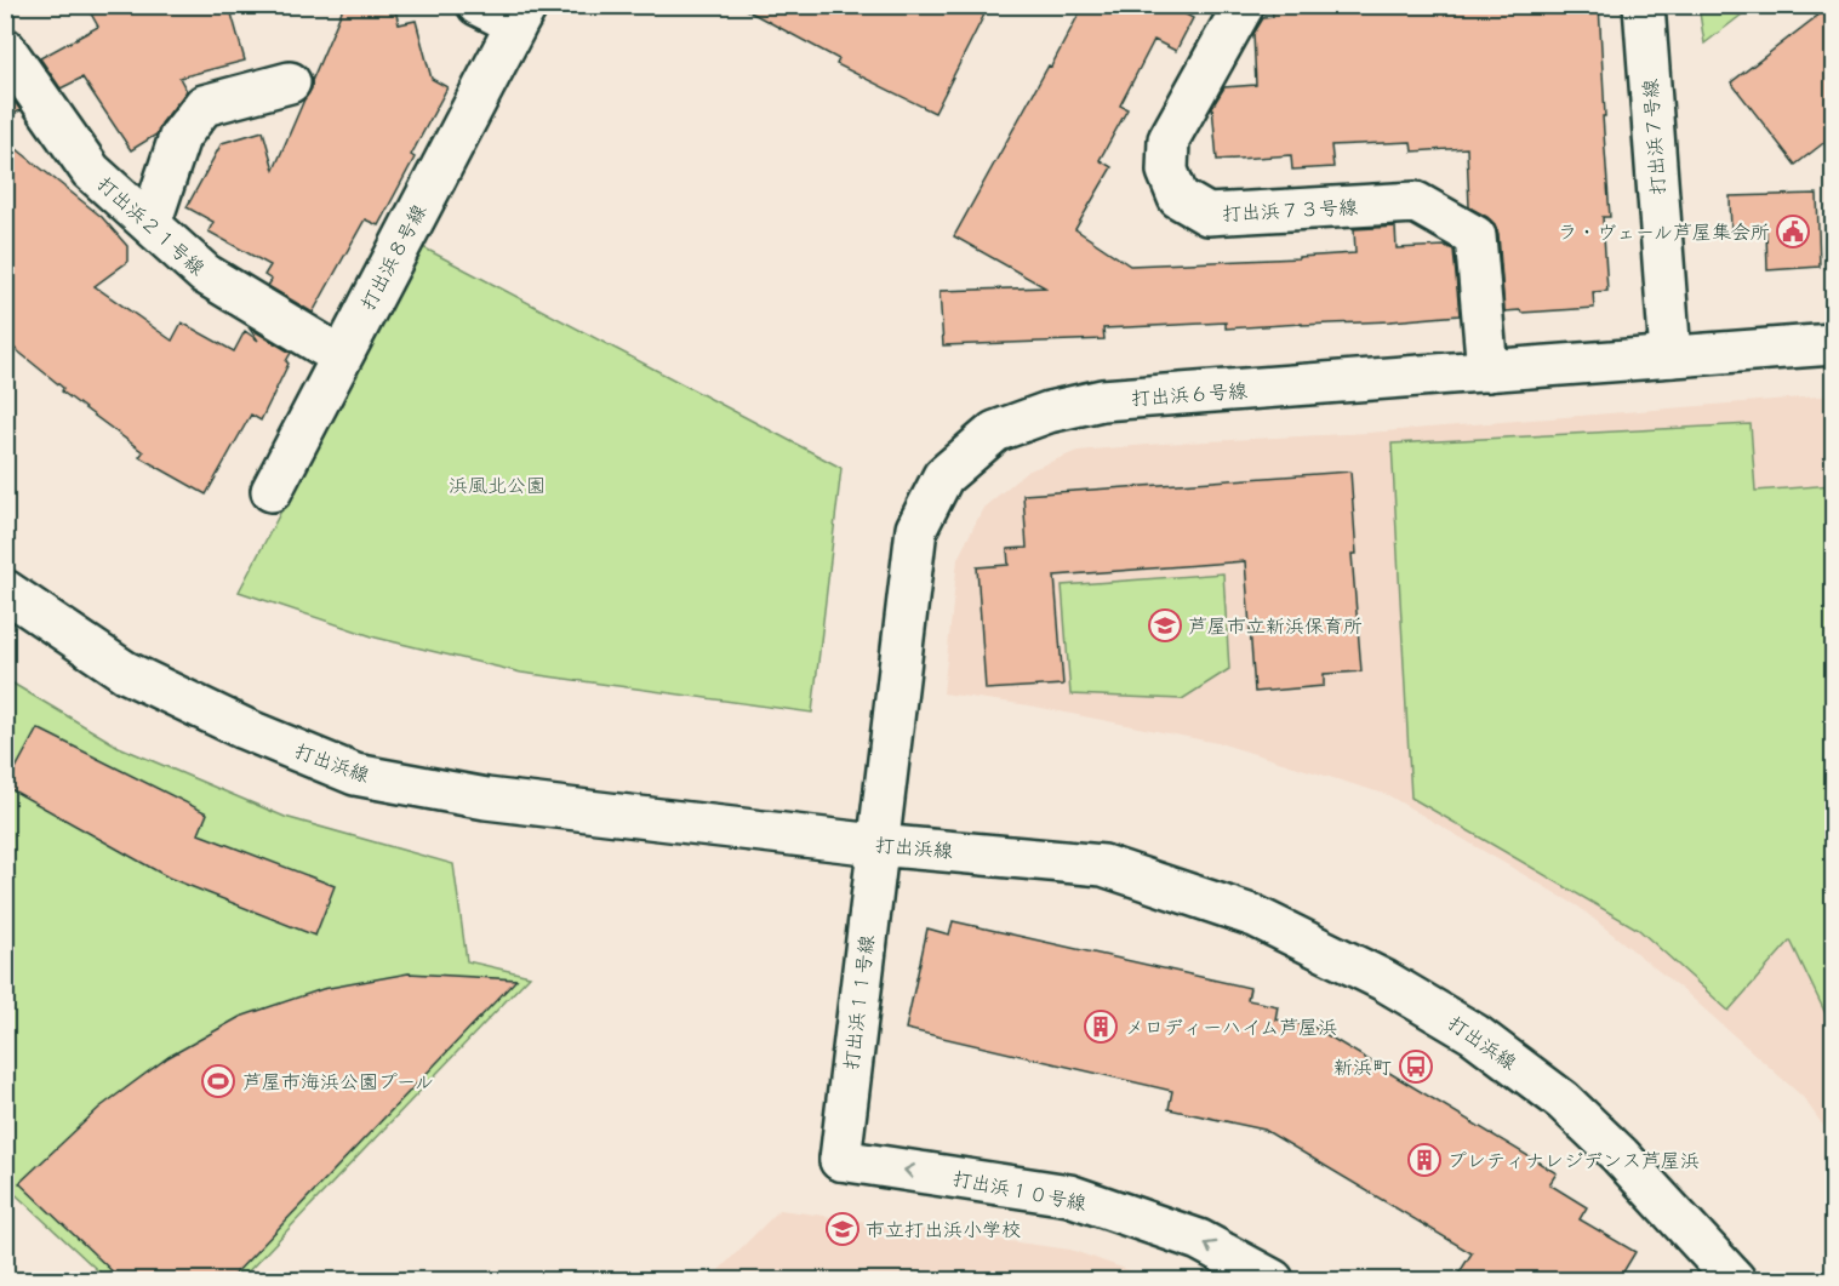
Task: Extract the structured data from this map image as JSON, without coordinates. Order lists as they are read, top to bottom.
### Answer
{
  "streets": {
    "street": [
      "打出浜７号線",
      "打出浜７３号線",
      "打出浜２１号線",
      "打出浜８号線",
      "打出浜６号線",
      "打出浜線",
      "打出浜１１号線",
      "打出浜１０号線"
    ]
  },
  "crossings": [
    ["打出浜７号線", "打出浜６号線"],
    ["打出浜７３号線", "打出浜６号線"],
    ["打出浜２１号線", "打出浜８号線"],
    ["打出浜６号線", "打出浜線"],
    ["打出浜６号線", "打出浜１１号線"],
    ["打出浜線", "打出浜１１号線"],
    ["打出浜１１号線", "打出浜１０号線"]
  ],
  "one_way": ["打出浜１０号線"],
  "parks": ["浜風北公園"],
  "places": {
    "public building": ["ラ・ヴェール芦屋集会所"],
    "school or university": ["芦屋市立新浜保育所", "市立打出浜小学校"],
    "building": ["メロディーハイム芦屋浜", "プレティナレジデンス芦屋浜"],
    "bus stop": ["新浜町"],
    "sports": ["芦屋市海浜公園プール"]
  }
}
